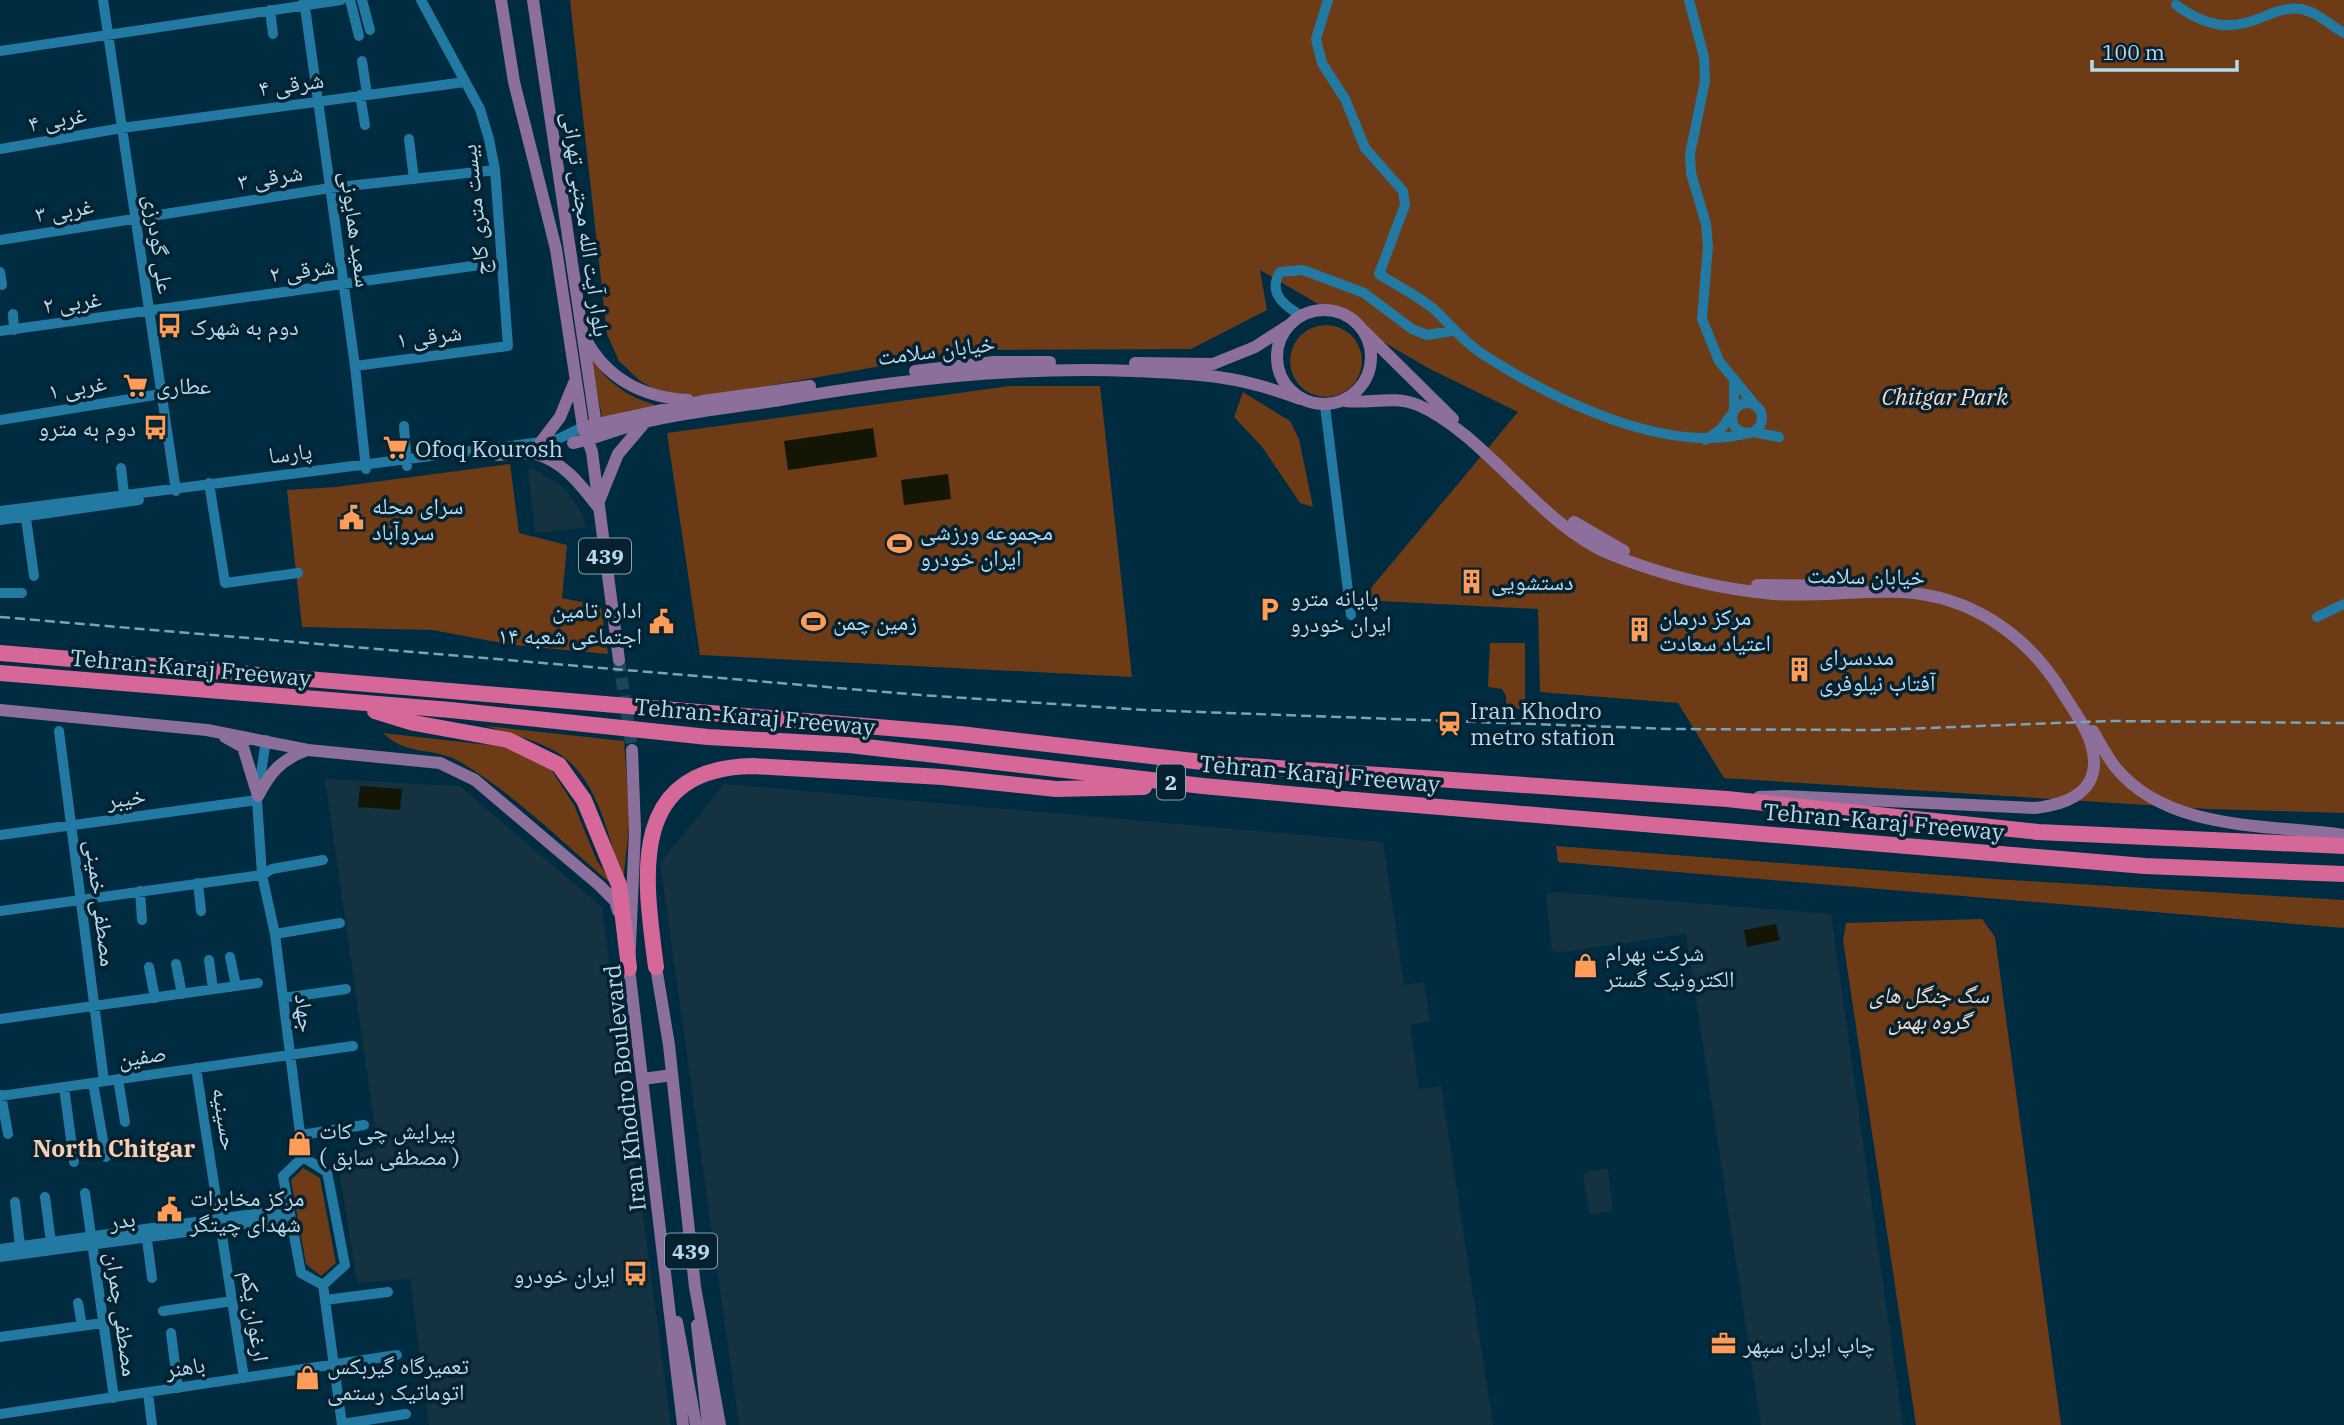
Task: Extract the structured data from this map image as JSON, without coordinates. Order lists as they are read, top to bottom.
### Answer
{
  "streets": {
    "highway": ["Tehran-Karaj Freeway", "2"],
    "main road": [
      "بلوار آیت الله مجتبی تهرانی",
      "خیابان سلامت",
      "439",
      "Iran Khodro Boulevard"
    ],
    "street": [
      "۴ شرقی",
      "۴ غربی",
      "۳ شرقی",
      "۳ غربی",
      "بیست متری کاج",
      "سعید همایونی",
      "علی گودرزی",
      "۲ شرقی",
      "۲ غربی",
      "۱ شرقی",
      "۱ غربی",
      "پارسا",
      "خیبر",
      "مصطفی خمینی",
      "جهاد",
      "صفین",
      "حسینیه",
      "بدر",
      "مصطفی چمران",
      "ارغوان یکم",
      "باهنر"
    ]
  },
  "crossings": [
    ["۴ شرقی", "۴ غربی"],
    ["۴ شرقی", "بیست متری کاج"],
    ["۴ شرقی", "سعید همایونی"],
    ["۴ شرقی", "علی گودرزی"],
    ["۴ غربی", "علی گودرزی"],
    ["۳ شرقی", "۳ غربی"],
    ["۳ شرقی", "بیست متری کاج"],
    ["۳ شرقی", "سعید همایونی"],
    ["۳ شرقی", "علی گودرزی"],
    ["۳ غربی", "علی گودرزی"],
    ["بیست متری کاج", "۲ شرقی"],
    ["بیست متری کاج", "۱ شرقی"],
    ["بلوار آیت الله مجتبی تهرانی", "خیابان سلامت"],
    ["بلوار آیت الله مجتبی تهرانی", "پارسا"],
    ["بلوار آیت الله مجتبی تهرانی", "439"],
    ["سعید همایونی", "۲ شرقی"],
    ["سعید همایونی", "۱ شرقی"],
    ["سعید همایونی", "پارسا"],
    ["علی گودرزی", "۲ شرقی"],
    ["علی گودرزی", "۲ غربی"],
    ["علی گودرزی", "۱ غربی"],
    ["علی گودرزی", "پارسا"],
    ["۲ شرقی", "۲ غربی"],
    ["خیابان سلامت", "پارسا"],
    ["خیابان سلامت", "439"],
    ["خیابان سلامت", "Tehran-Karaj Freeway"],
    ["پارسا", "439"],
    ["خیبر", "مصطفی خمینی"],
    ["خیبر", "جهاد"],
    ["مصطفی خمینی", "صفین"],
    ["جهاد", "صفین"],
    ["صفین", "حسینیه"],
    ["حسینیه", "بدر"],
    ["حسینیه", "ارغوان یکم"],
    ["بدر", "مصطفی چمران"],
    ["بدر", "ارغوان یکم"],
    ["مصطفی چمران", "باهنر"],
    ["ارغوان یکم", "باهنر"]
  ],
  "districts": ["North Chitgar"],
  "parks": ["Chitgar Park", "سگ جنگل های گروه بهمن"],
  "places": {
    "bus stop": ["دوم به شهرک", "دوم به مترو", "ایران خودرو"],
    "supermarket": ["عطاری", "Ofoq Kourosh"],
    "public building": ["سرای محله سروآباد", "اداره تامین اجتماعی شعبه ۱۴", "مرکز مخابرات شهدای چیتگر"],
    "sports": ["مجموعه ورزشی ایران خودرو", "زمین چمن"],
    "building": ["دستشویی", "مرکز درمان اعتیاد سعادت", "مددسرای آفتاب نیلوفری"],
    "parking": ["پایانه مترو ایران خودرو"],
    "station": ["Iran Khodro metro station"],
    "shop": ["شرکت بهرام الکترونیک گستر", "پیرایش چی کات ( مصطفی سابق )", "تعمیرگاه گیربکس اتوماتیک رستمی"],
    "office": ["چاپ ایران سپهر"]
  },
  "scale_bar": "100 m"
}
